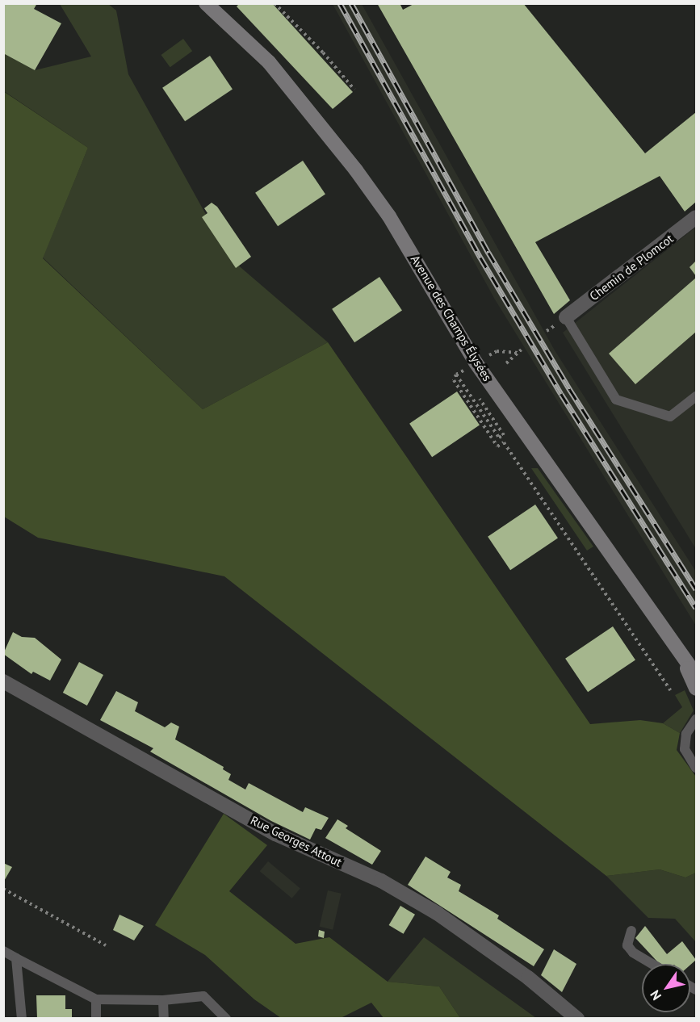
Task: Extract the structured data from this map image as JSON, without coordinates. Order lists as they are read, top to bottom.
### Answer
{
  "streets": {
    "street": ["Chemin de Plomcot", "Avenue des Champs Élysées", "Rue Georges Attout"]
  },
  "north": "bottom left"
}
